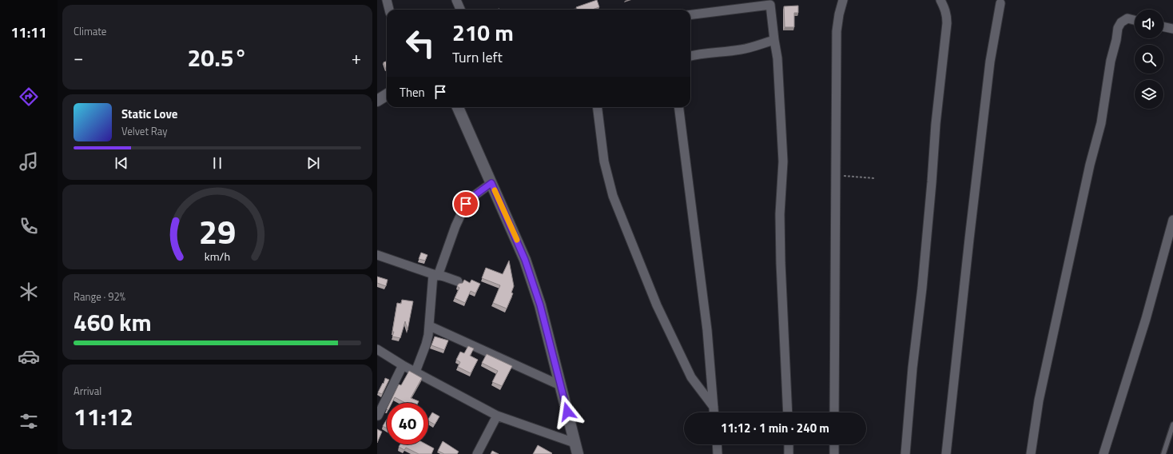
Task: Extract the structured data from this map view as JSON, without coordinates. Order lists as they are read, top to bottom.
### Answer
{
  "page": {
    "tabs": "11:11",
    "tile": [
      "Climate",
      ["Range · 92%", "460 km"],
      ["Arrival", "11:12"]
    ],
    "turn": ["210 m", "Turn left"],
    "heat": ["−", "20.5°", "+"],
    "then": "Then",
    "song": ["Static Love", "Velvet Ray"],
    "limit": "40",
    "trip": "11:12 · 1 min · 240 m",
    "gauge": ["29", "km/h"]
  }
}
